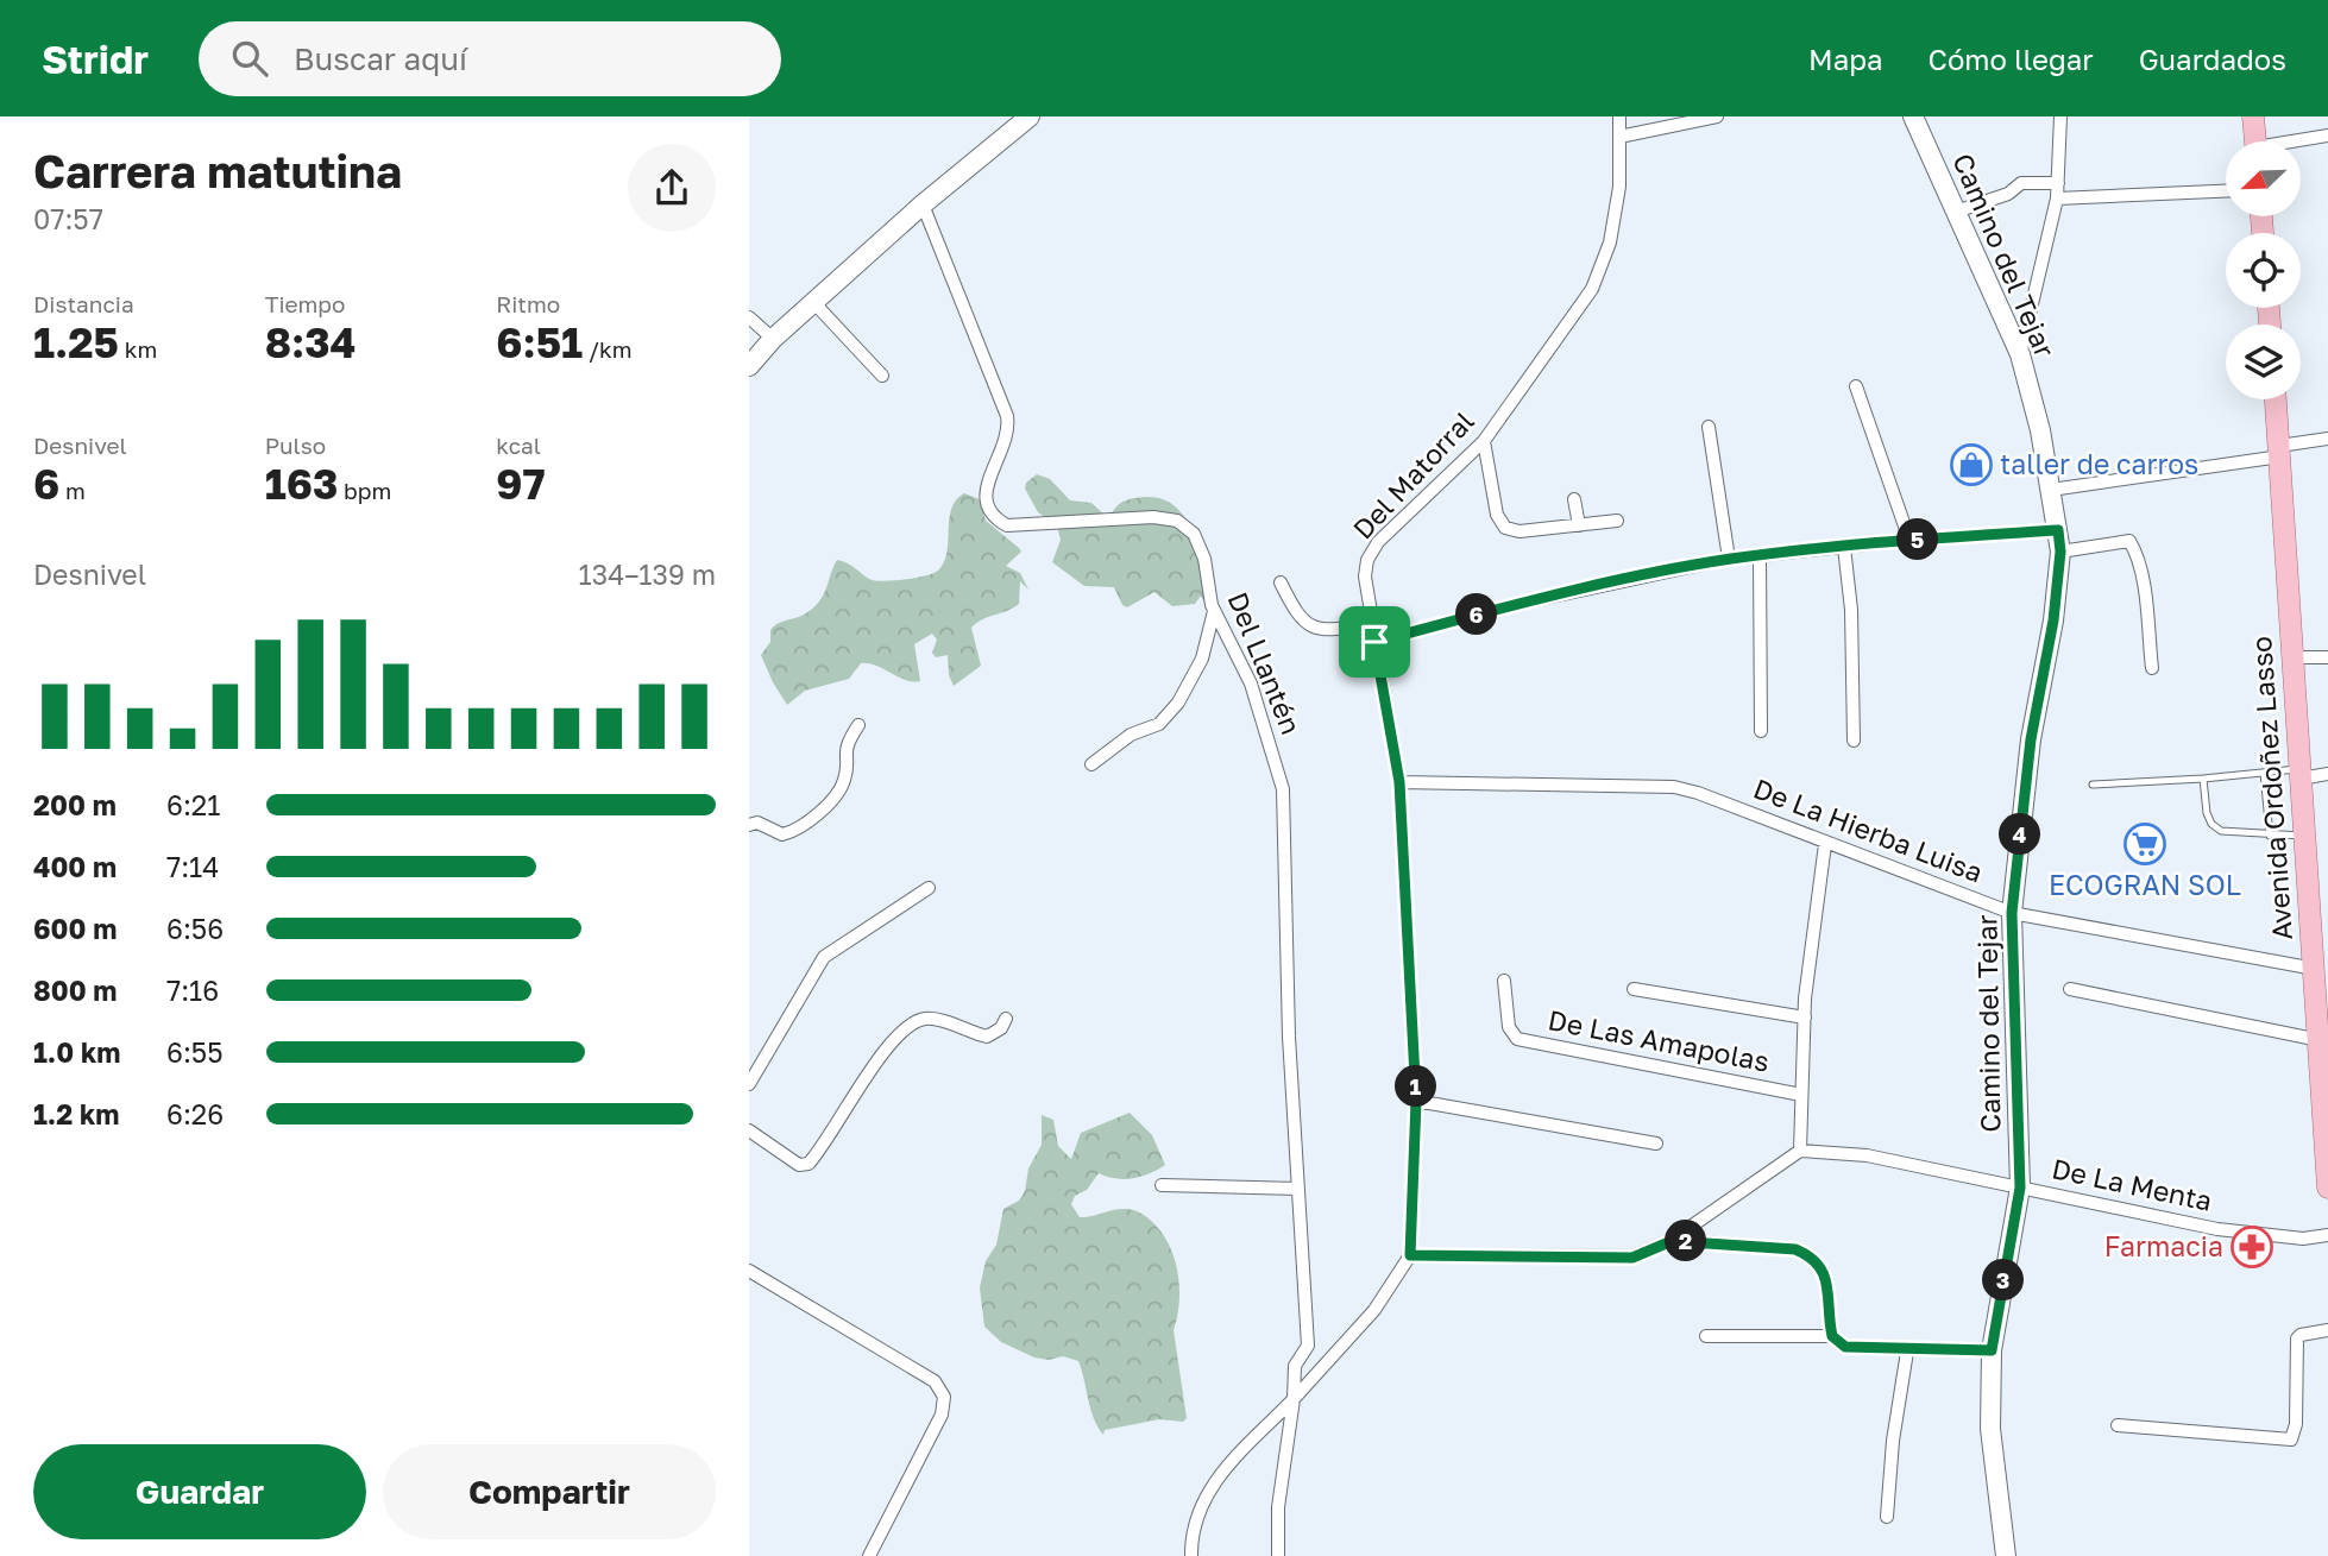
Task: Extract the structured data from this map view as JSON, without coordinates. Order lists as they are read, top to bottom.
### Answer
{
  "streets": {
    "main road": ["Avenida Ordoñez Lasso"],
    "street": [
      "Camino del Tejar",
      "Del Matorral",
      "Del Llantén",
      "De La Hierba Luisa",
      "De Las Amapolas",
      "De La Menta"
    ]
  },
  "crossings": [
    ["Camino del Tejar", "De La Hierba Luisa"],
    ["Camino del Tejar", "De La Menta"],
    ["Del Matorral", "De La Hierba Luisa"],
    ["Avenida Ordoñez Lasso", "De La Hierba Luisa"]
  ],
  "places": {
    "shop": ["taller de carros"],
    "supermarket": ["ECOGRAN SOL"],
    "pharmacy": ["Farmacia"]
  },
  "north": "bottom left",
  "page": {
    "header": "Stridr",
    "search": "Buscar aquí",
    "nav": ["Mapa", "Cómo llegar", "Guardados"],
    "heading": ["Carrera matutina", "07:57"],
    "stats": [
      ["Distancia", "1.25 km"],
      ["Tiempo", "8:34"],
      ["Ritmo", "6:51 /km"],
      ["Desnivel", "6 m"],
      ["Pulso", "163 bpm"],
      ["kcal", "97"]
    ],
    "pins": [
      "5",
      "6",
      "4",
      "1",
      "2",
      "3"
    ],
    "chart": ["Desnivel", "134–139 m"],
    "list": [
      {
        "name": "200 m",
        "note": "6:21"
      },
      {
        "name": "400 m",
        "note": "7:14"
      },
      {
        "name": "600 m",
        "note": "6:56"
      },
      {
        "name": "800 m",
        "note": "7:16"
      },
      {
        "name": "1.0 km",
        "note": "6:55"
      },
      {
        "name": "1.2 km",
        "note": "6:26"
      }
    ],
    "buttons": ["Guardar", "Compartir"]
  }
}
